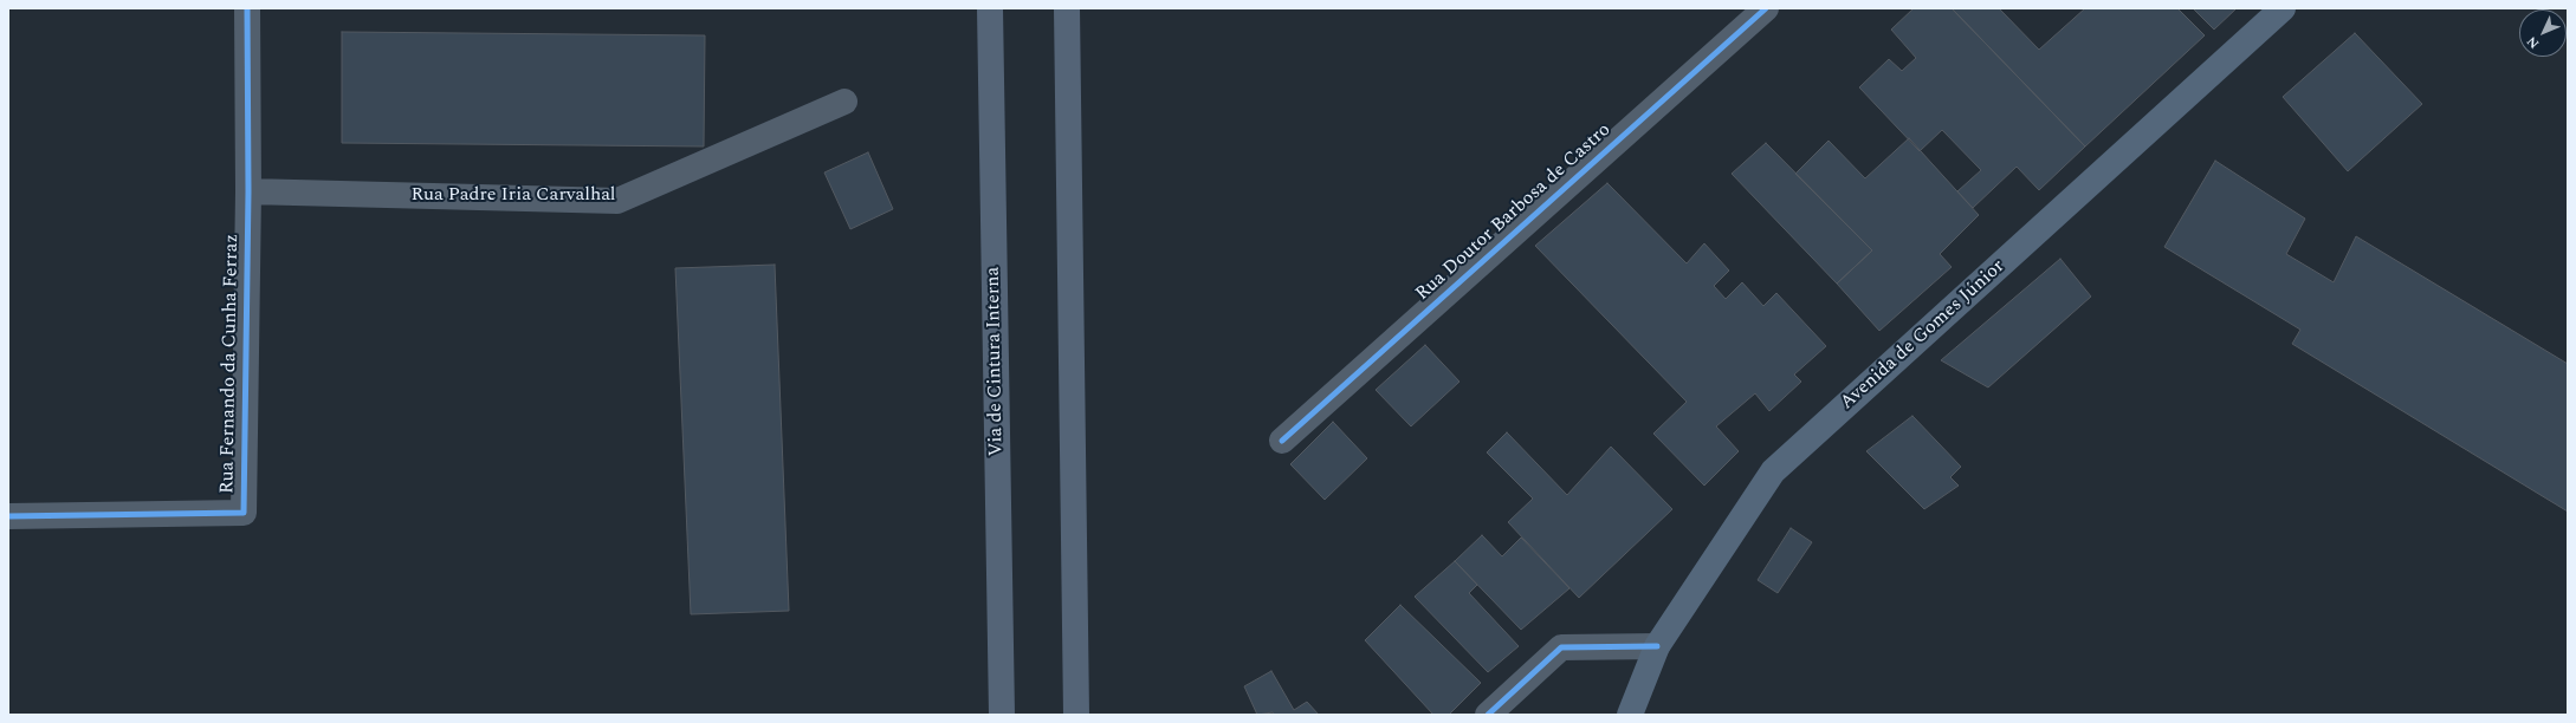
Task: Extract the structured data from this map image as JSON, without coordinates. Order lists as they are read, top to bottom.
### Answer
{
  "streets": {
    "highway": ["Via de Cintura Interna"],
    "main road": ["Avenida de Gomes Júnior"],
    "street": ["Rua Padre Iria Carvalhal", "Rua Doutor Barbosa de Castro", "Rua Fernando da Cunha Ferraz"]
  },
  "crossings": [
    ["Rua Padre Iria Carvalhal", "Rua Fernando da Cunha Ferraz"]
  ],
  "north": "bottom left"
}
